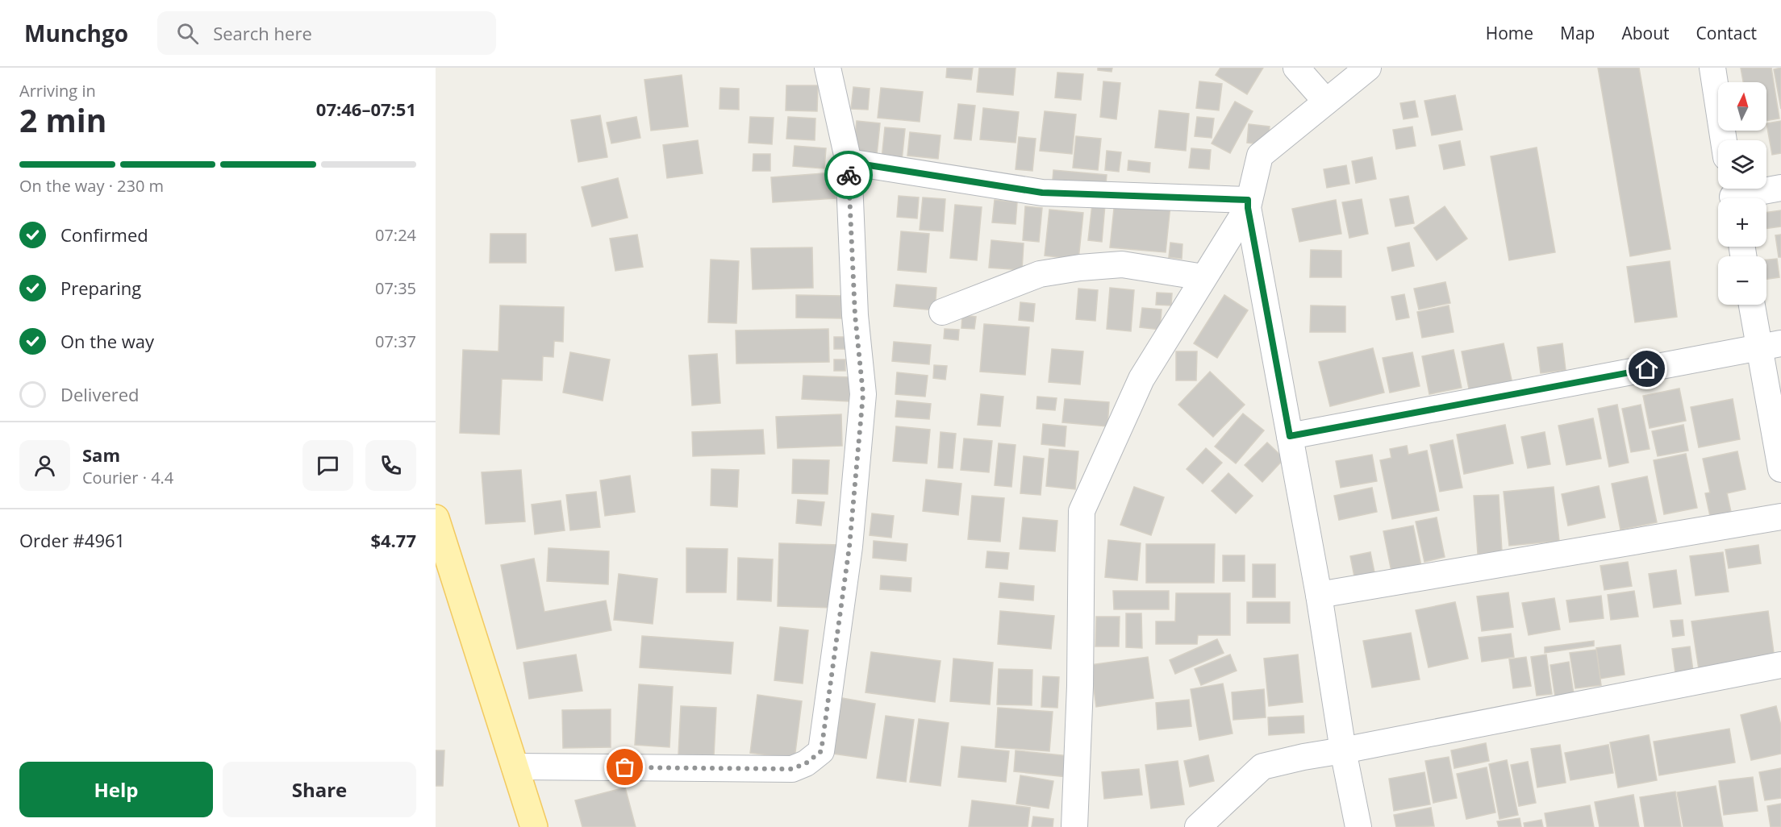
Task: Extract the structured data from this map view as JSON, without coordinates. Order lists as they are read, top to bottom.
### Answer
{
  "north": "top",
  "page": {
    "header": "Munchgo",
    "search": "Search here",
    "nav": [
      "Home",
      "Map",
      "About",
      "Contact"
    ],
    "heading": ["2 min", "Arriving in", "07:46–07:51"],
    "panel": [
      "Sam",
      "Courier · 4.4",
      "Order #4961",
      "$4.77"
    ],
    "map_buttons": ["+", "−"],
    "bar": "On the way · 230 m",
    "list": [
      ["Confirmed", "07:24"],
      ["Preparing", "07:35"],
      ["On the way", "07:37"],
      "Delivered"
    ],
    "buttons": ["Help", "Share"]
  }
}
